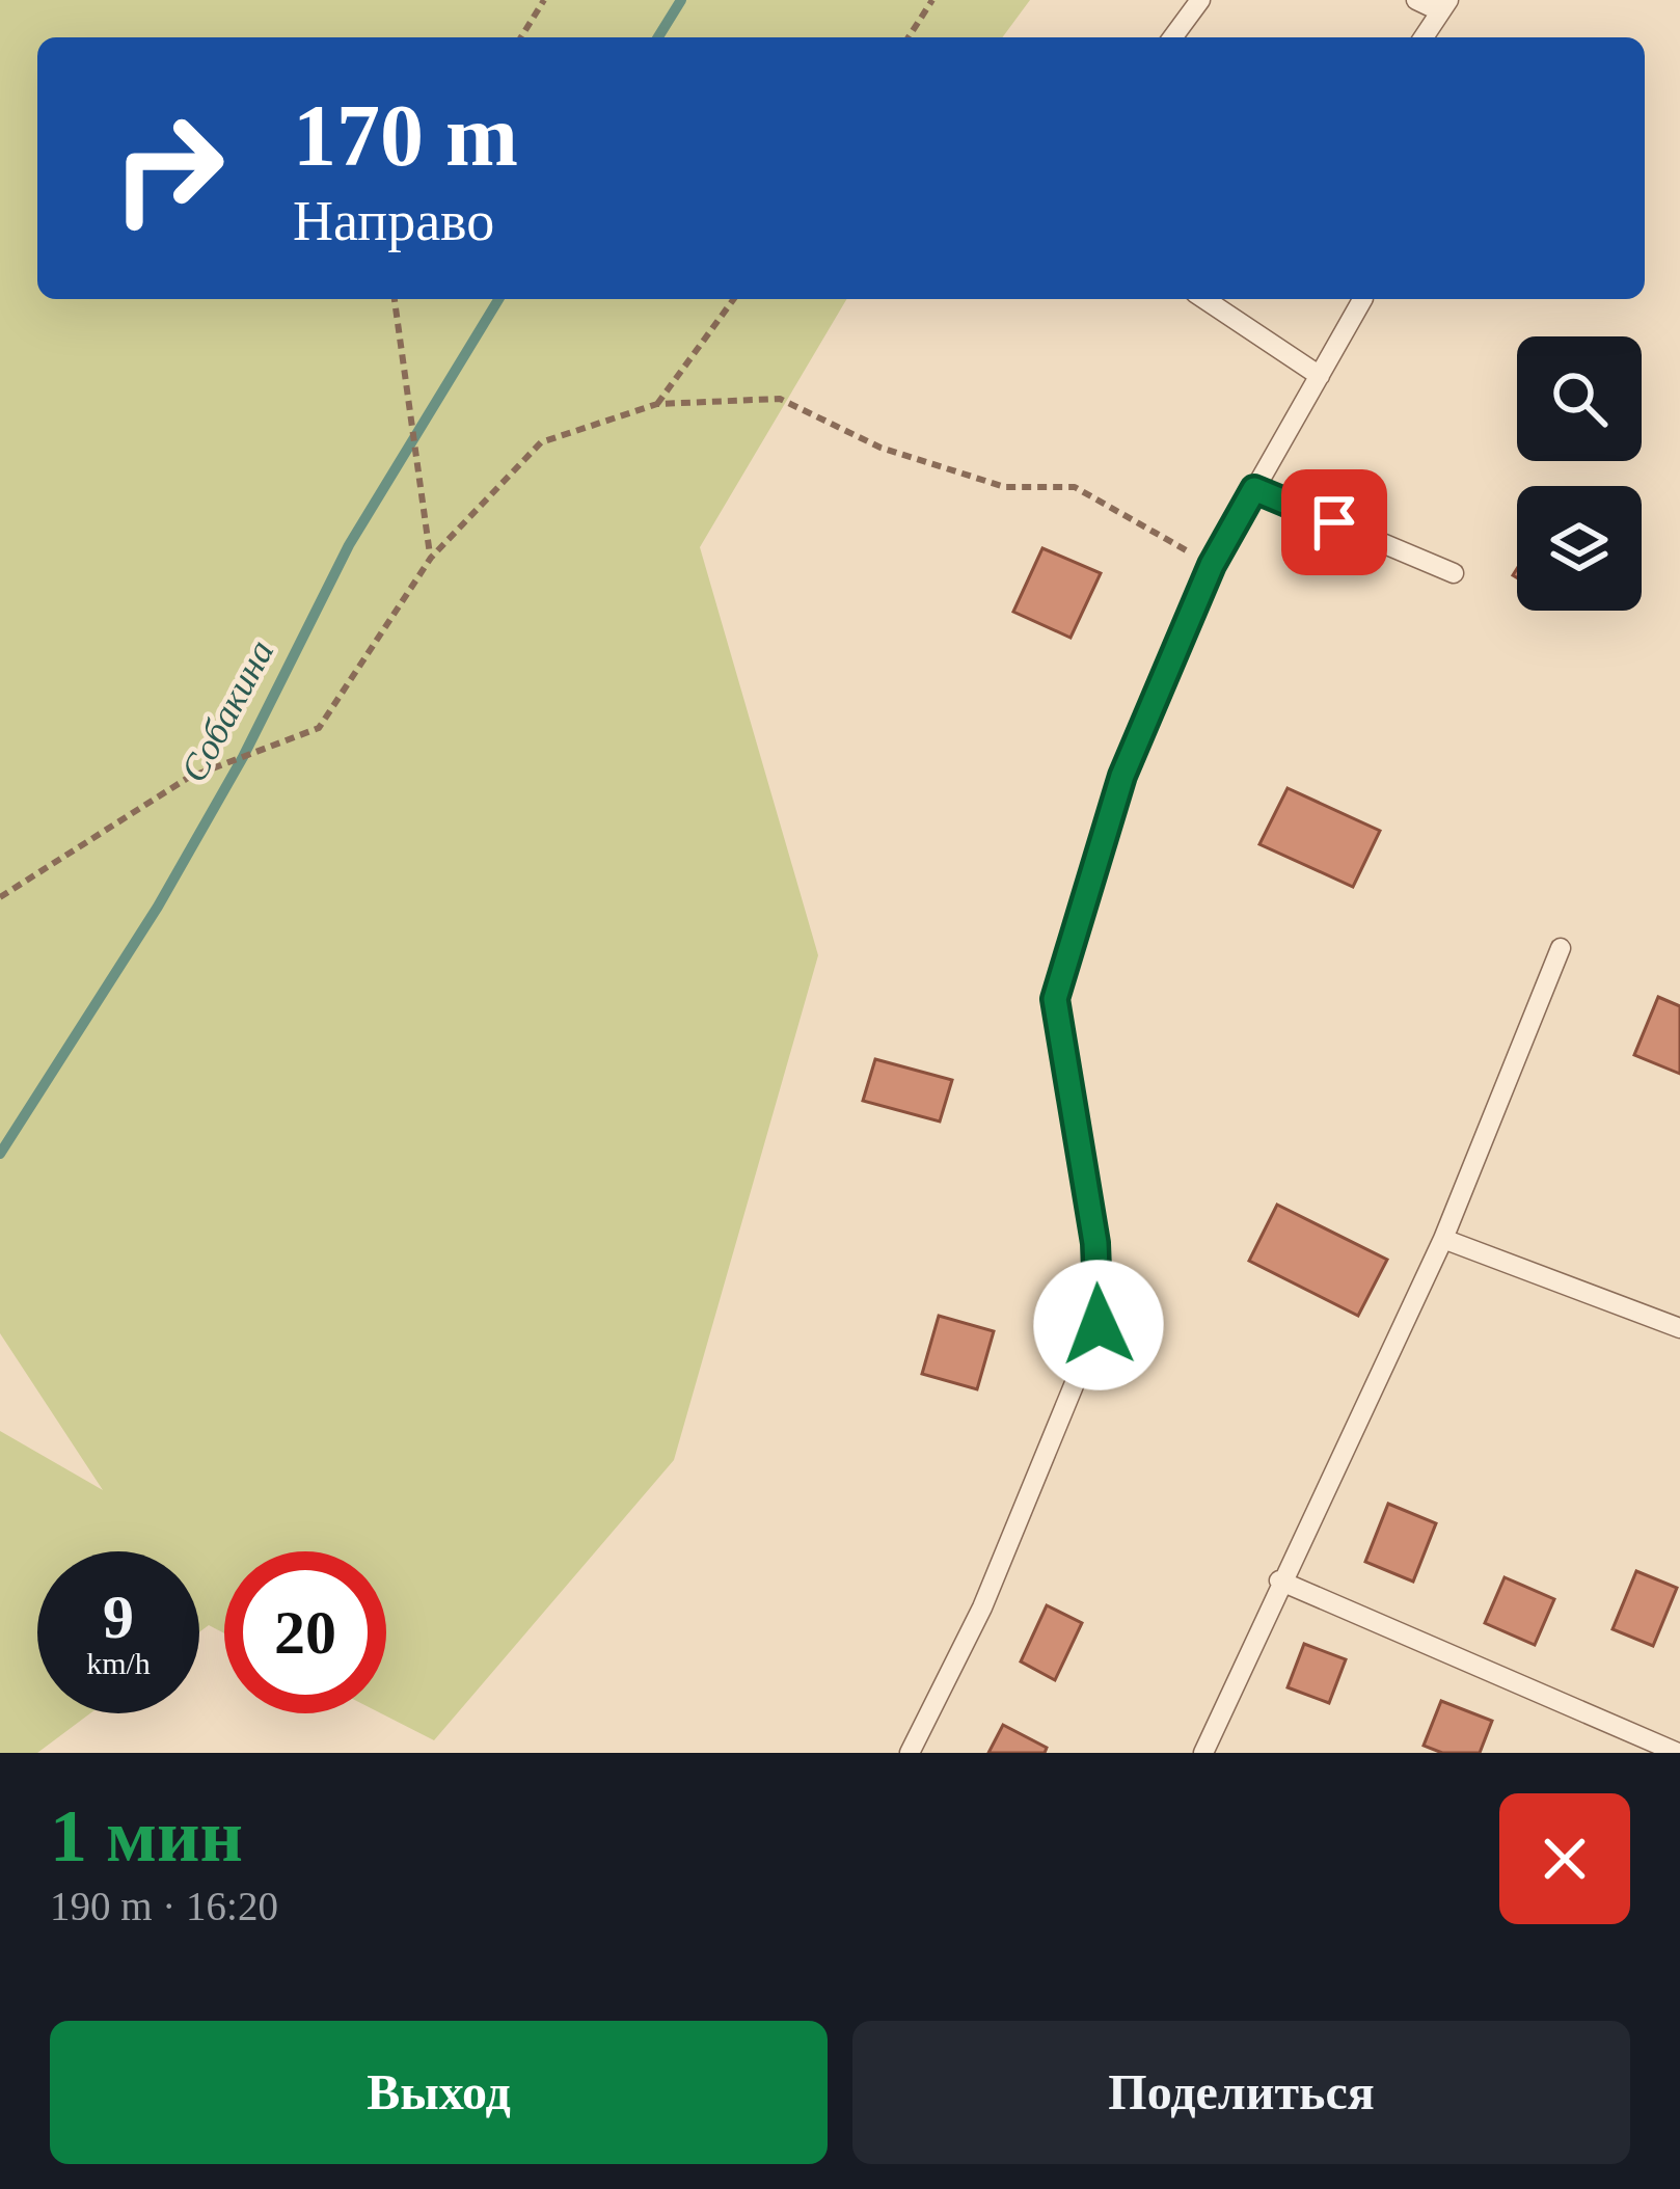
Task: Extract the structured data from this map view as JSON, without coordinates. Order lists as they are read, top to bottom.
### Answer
{
  "water": ["Собакина"],
  "page": {
    "turn": ["170 m", "Направо"],
    "speed": "9 km/h",
    "limit": "20",
    "heading": ["1 мин", "190 m · 16:20"],
    "buttons": ["Выход", "Поделиться"]
  }
}
